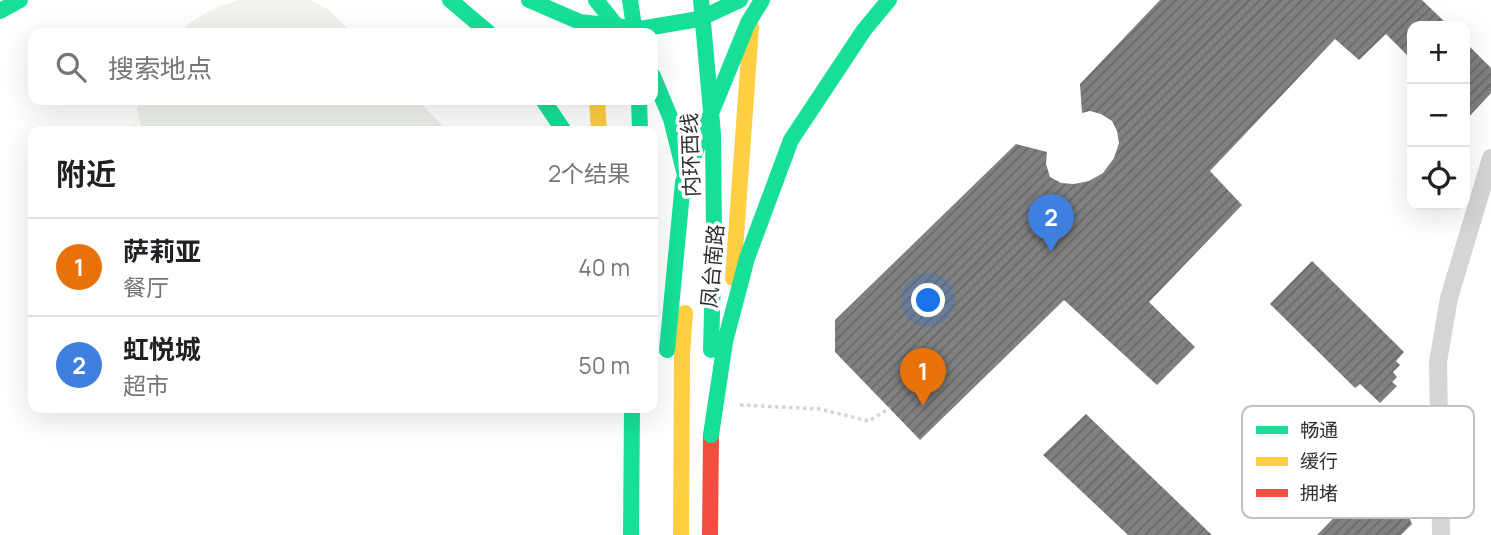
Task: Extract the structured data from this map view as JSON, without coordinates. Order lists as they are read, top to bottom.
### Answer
{
  "streets": {
    "main road": ["内环西线", "凤台南路"]
  },
  "legend": ["畅通", "缓行", "拥堵"],
  "page": {
    "map_buttons": ["+", "−"],
    "search": "搜索地点",
    "heading": ["附近", "2个结果"],
    "pins": ["2", "1"],
    "list": [
      {
        "mark": "1",
        "name": "萨莉亚",
        "note": "餐厅",
        "value": "40 m"
      },
      {
        "mark": "2",
        "name": "虹悦城",
        "note": "超市",
        "value": "50 m"
      }
    ]
  }
}
